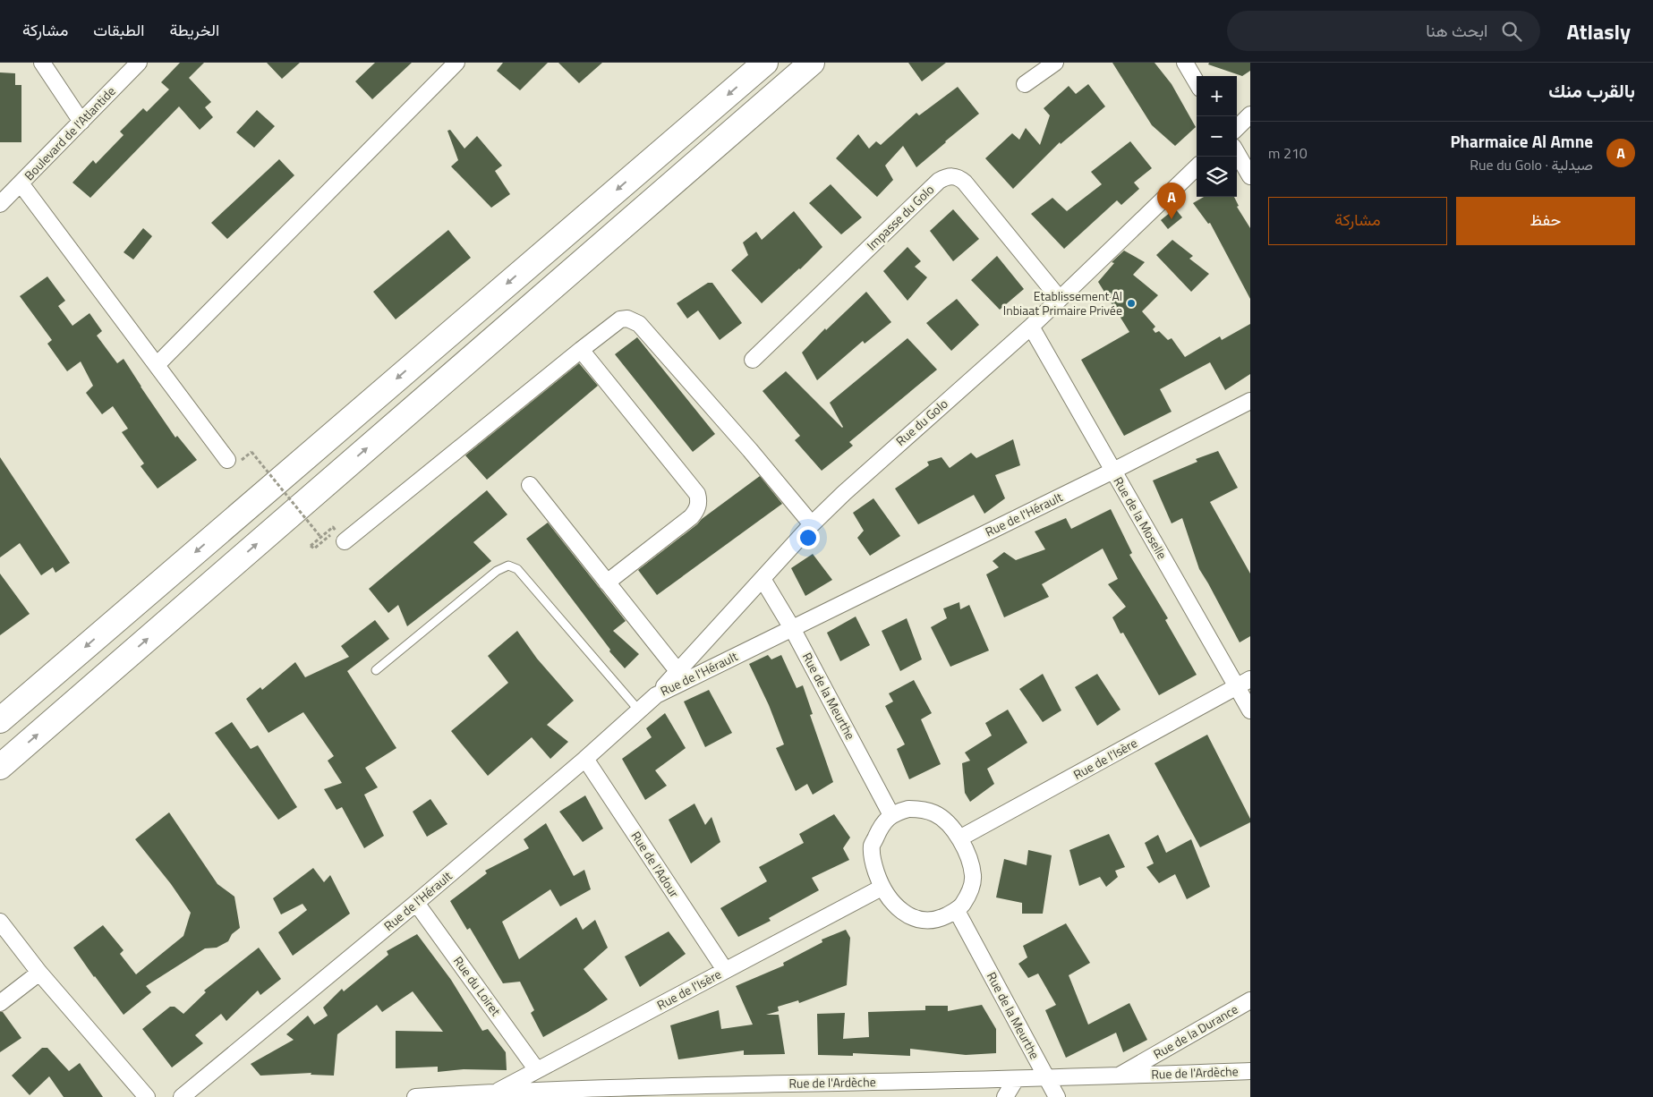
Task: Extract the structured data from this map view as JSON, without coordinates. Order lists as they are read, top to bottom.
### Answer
{
  "streets": {
    "street": [
      "Boulevard de l'Atlantide",
      "Impasse du Golo",
      "Rue du Golo",
      "Rue de l'Hérault",
      "Rue de la Moselle",
      "Rue de la Meurthe",
      "Rue de l'Isère",
      "Rue de l'Adour",
      "Rue du Loiret",
      "Rue de la Durance",
      "Rue de l'Ardèche"
    ]
  },
  "crossings": [
    ["Impasse du Golo", "Rue du Golo"],
    ["Rue du Golo", "Rue de l'Hérault"],
    ["Rue du Golo", "Rue de la Moselle"],
    ["Rue du Golo", "Rue de la Meurthe"],
    ["Rue de l'Hérault", "Rue de la Moselle"],
    ["Rue de l'Hérault", "Rue de la Meurthe"],
    ["Rue de l'Hérault", "Rue de l'Adour"],
    ["Rue de l'Hérault", "Rue du Loiret"],
    ["Rue de la Moselle", "Rue de l'Isère"],
    ["Rue de la Meurthe", "Rue de l'Isère"],
    ["Rue de la Meurthe", "Rue de l'Ardèche"],
    ["Rue de l'Isère", "Rue de l'Adour"],
    ["Rue de l'Isère", "Rue du Loiret"],
    ["Rue de l'Isère", "Rue de l'Ardèche"],
    ["Rue de la Durance", "Rue de l'Ardèche"]
  ],
  "places": ["Etablissement Al Inbiaat Primaire Privée"],
  "page": {
    "header": "Atlasly",
    "search": "ابحث هنا",
    "nav": ["الخريطة", "الطبقات", "مشاركة"],
    "heading": "بالقرب منك",
    "map_buttons": ["+", "−"],
    "list": [
      {
        "mark": "A",
        "name": "Pharmaice Al Amne",
        "note": "صيدلية · Rue du Golo",
        "value": "210 m"
      }
    ],
    "pins": "A",
    "buttons": ["حفظ", "مشاركة"]
  }
}
